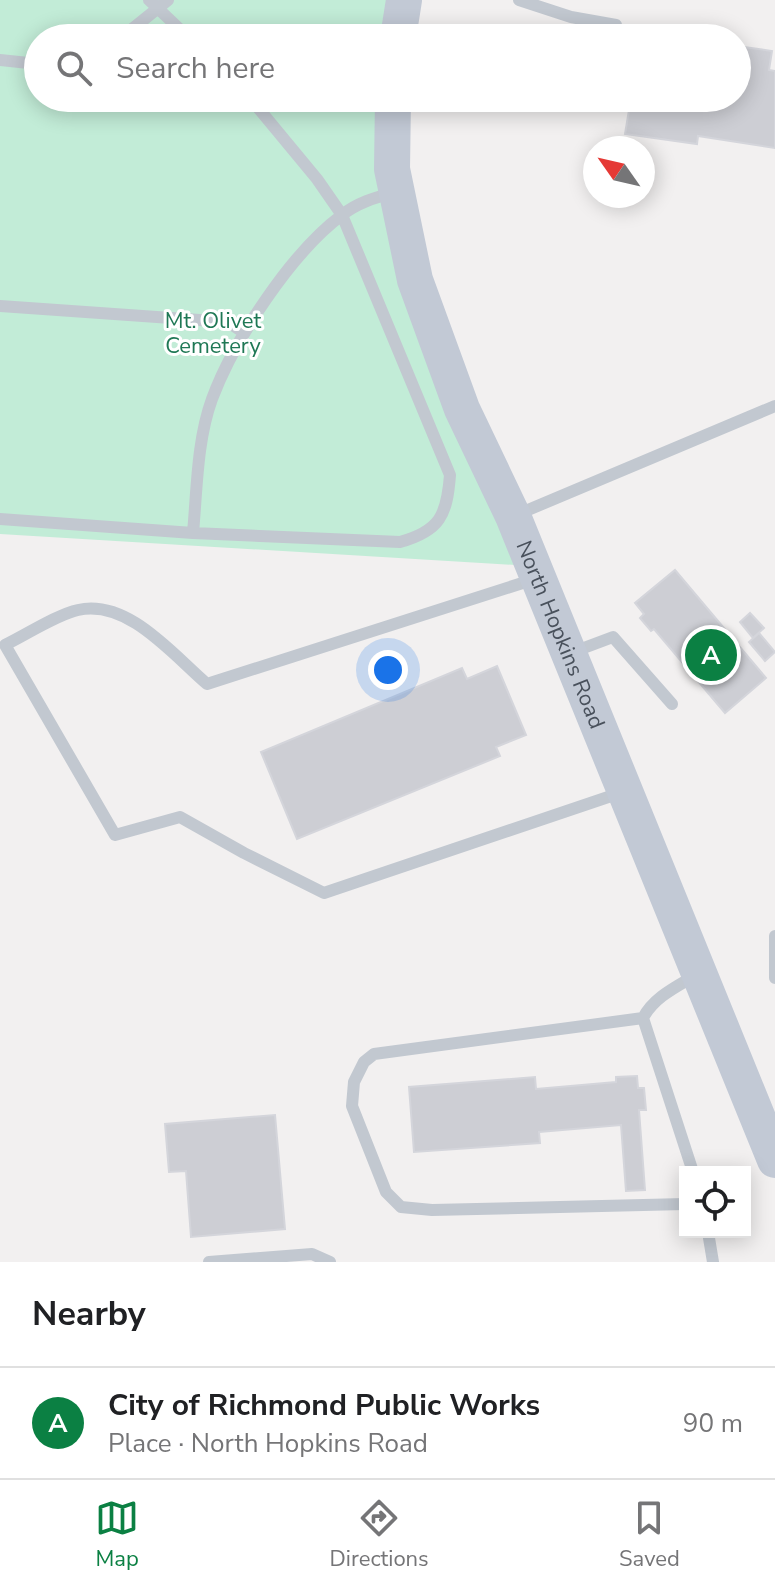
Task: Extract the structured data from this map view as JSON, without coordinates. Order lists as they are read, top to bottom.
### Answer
{
  "streets": {
    "main road": ["North Hopkins Road"]
  },
  "parks": ["Mt. Olivet Cemetery"],
  "north": "top left",
  "page": {
    "search": "Search here",
    "pins": "A",
    "heading": "Nearby",
    "list": [
      {
        "mark": "A",
        "name": "City of Richmond Public Works",
        "note": "Place · North Hopkins Road",
        "value": "90 m"
      }
    ],
    "nav": ["Map", "Directions", "Saved"]
  }
}
